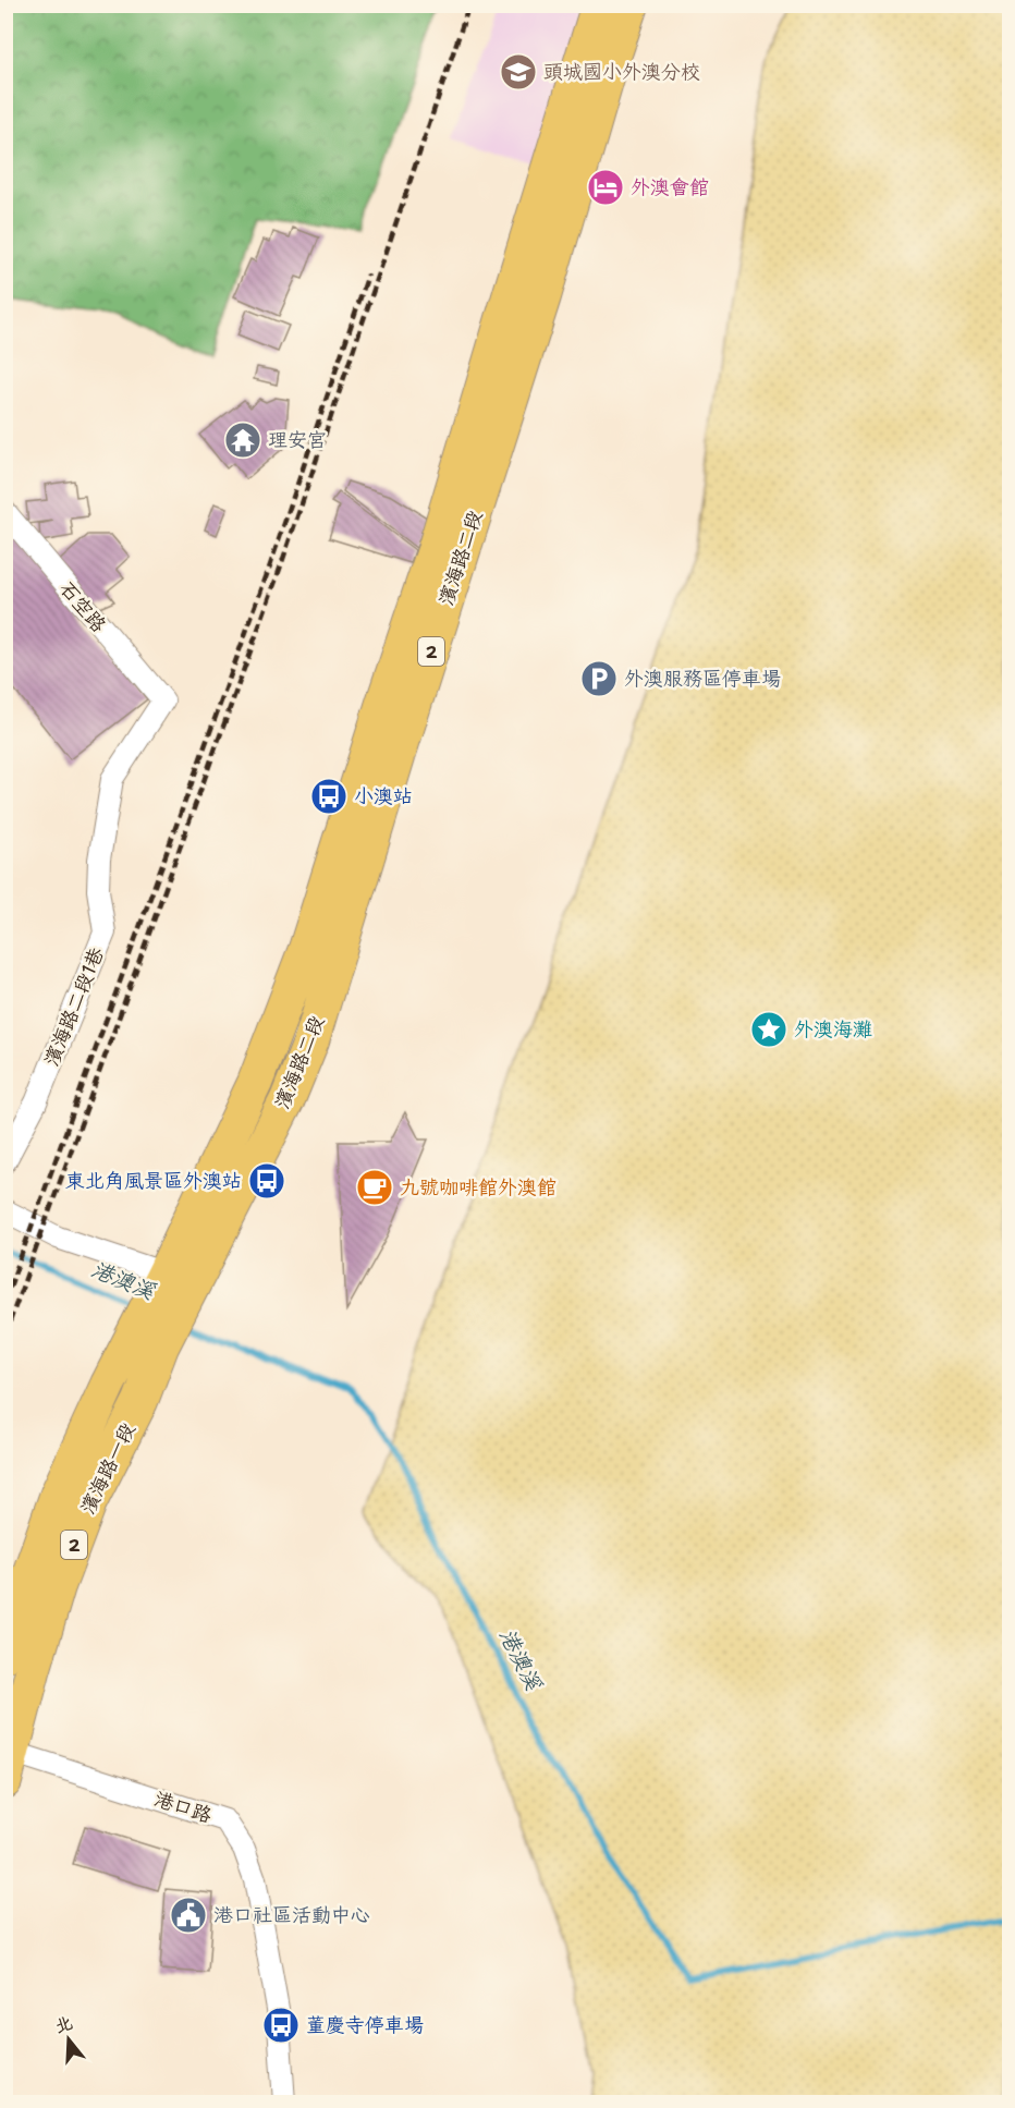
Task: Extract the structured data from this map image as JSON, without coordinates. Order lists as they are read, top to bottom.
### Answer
{
  "streets": {
    "main road": ["濱海路二段", "2", "濱海路一段"],
    "street": ["石空路", "濱海路二段1巷", "港口路"]
  },
  "crossings": [
    ["濱海路二段", "2"],
    ["石空路", "濱海路二段1巷"],
    ["2", "濱海路一段"],
    ["濱海路一段", "港口路"]
  ],
  "water": ["港澳溪"],
  "places": {
    "school or university": ["頭城國小外澳分校"],
    "hotel": ["外澳會館"],
    "temple": ["理安宮"],
    "parking": ["外澳服務區停車場"],
    "bus stop": ["小澳站", "東北角風景區外澳站", "董慶寺停車場"],
    "place": ["外澳海灘"],
    "cafe": ["九號咖啡館外澳館"],
    "public building": ["港口社區活動中心"]
  },
  "north": "top"
}
